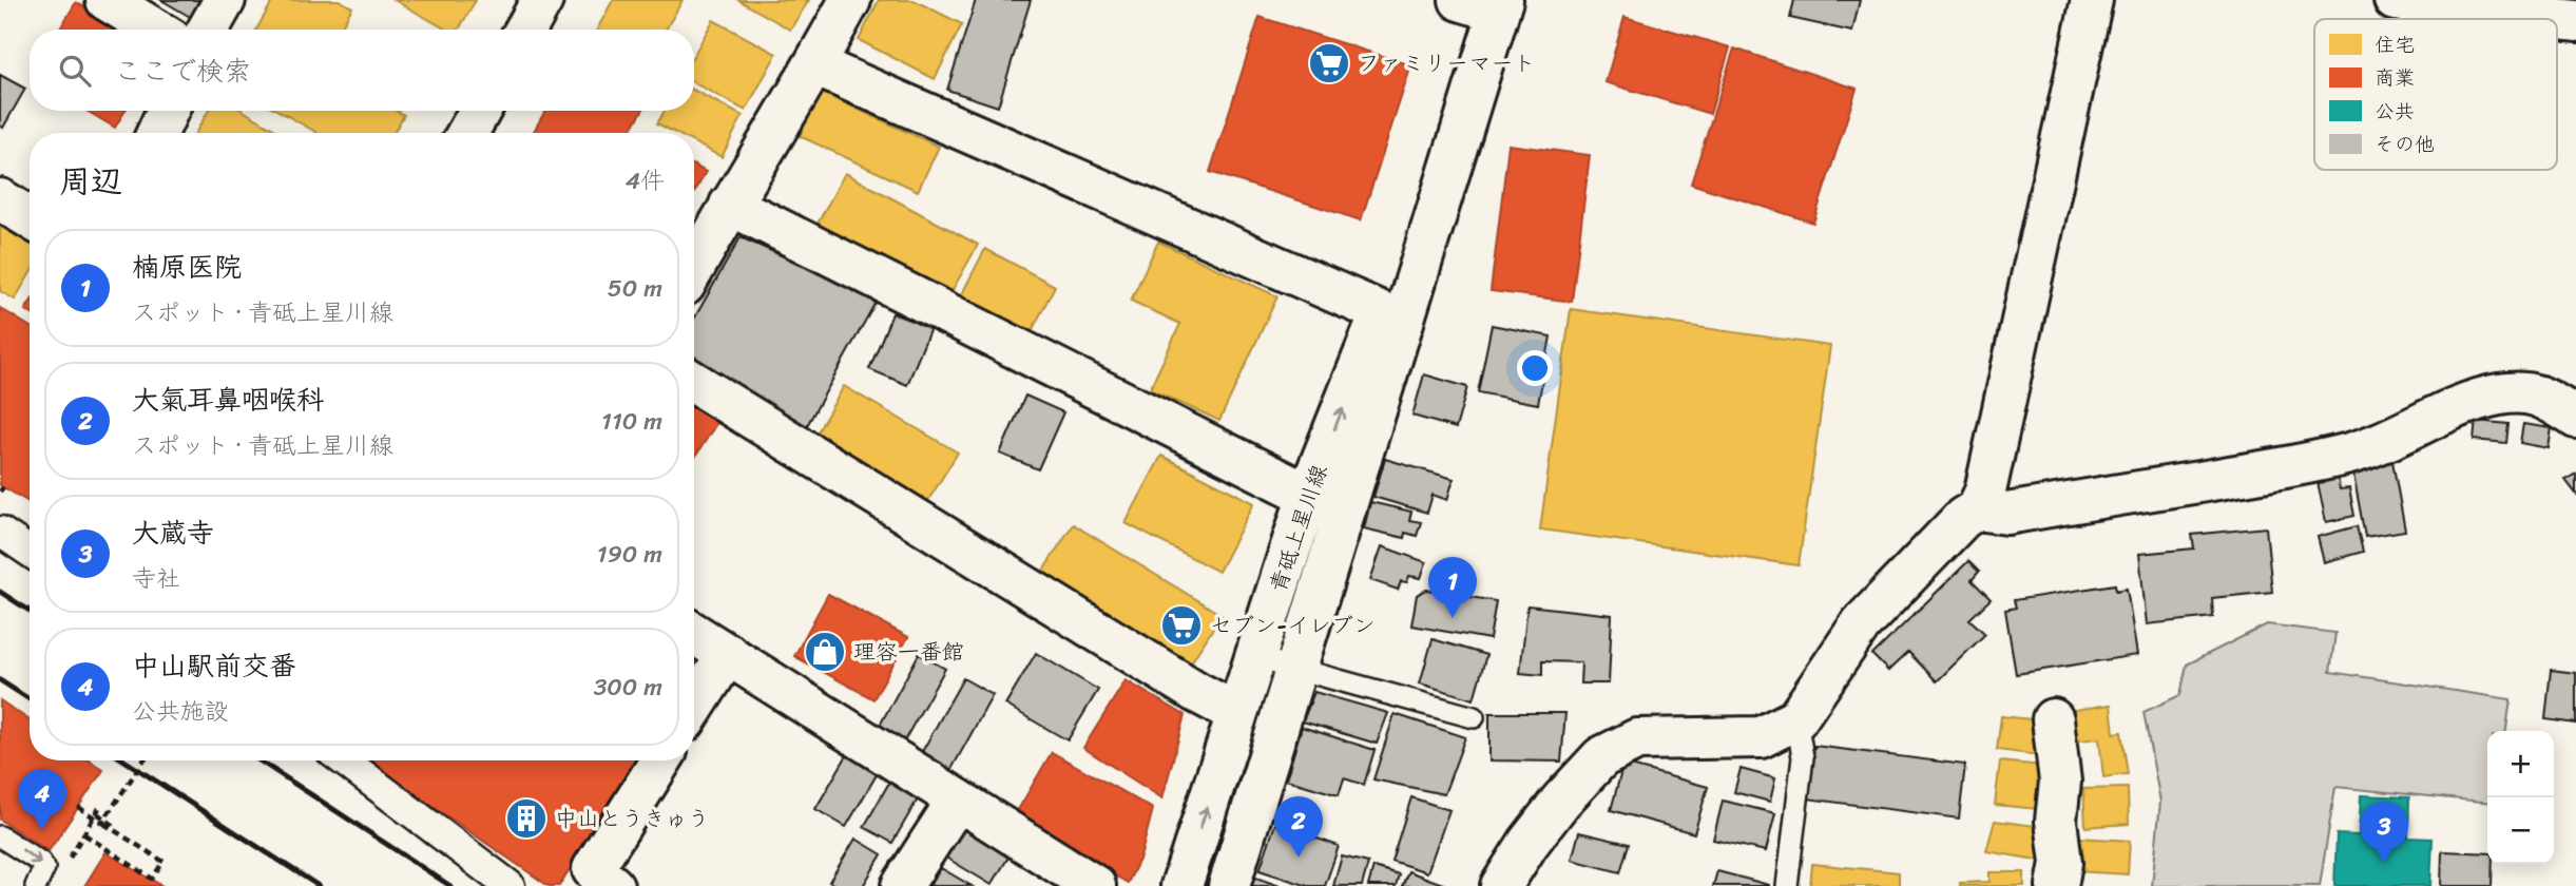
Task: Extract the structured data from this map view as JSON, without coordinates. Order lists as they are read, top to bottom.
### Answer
{
  "streets": {
    "street": ["青砥上星川線"]
  },
  "places": {
    "supermarket": ["ファミリーマート", "セブン-イレブン"],
    "shop": ["理容一番館"],
    "building": ["中山とうきゅう"]
  },
  "legend": [
    "住宅",
    "商業",
    "公共",
    "その他"
  ],
  "page": {
    "search": "ここで検索",
    "heading": ["周辺", "4件"],
    "list": [
      {
        "mark": "1",
        "name": "楠原医院",
        "note": "スポット · 青砥上星川線",
        "value": "50 m"
      },
      {
        "mark": "2",
        "name": "大氣耳鼻咽喉科",
        "note": "スポット · 青砥上星川線",
        "value": "110 m"
      },
      {
        "mark": "3",
        "name": "大蔵寺",
        "note": "寺社",
        "value": "190 m"
      },
      {
        "mark": "4",
        "name": "中山駅前交番",
        "note": "公共施設",
        "value": "300 m"
      }
    ],
    "pins": [
      "1",
      "4",
      "2",
      "3"
    ],
    "map_buttons": ["+", "−"]
  }
}
